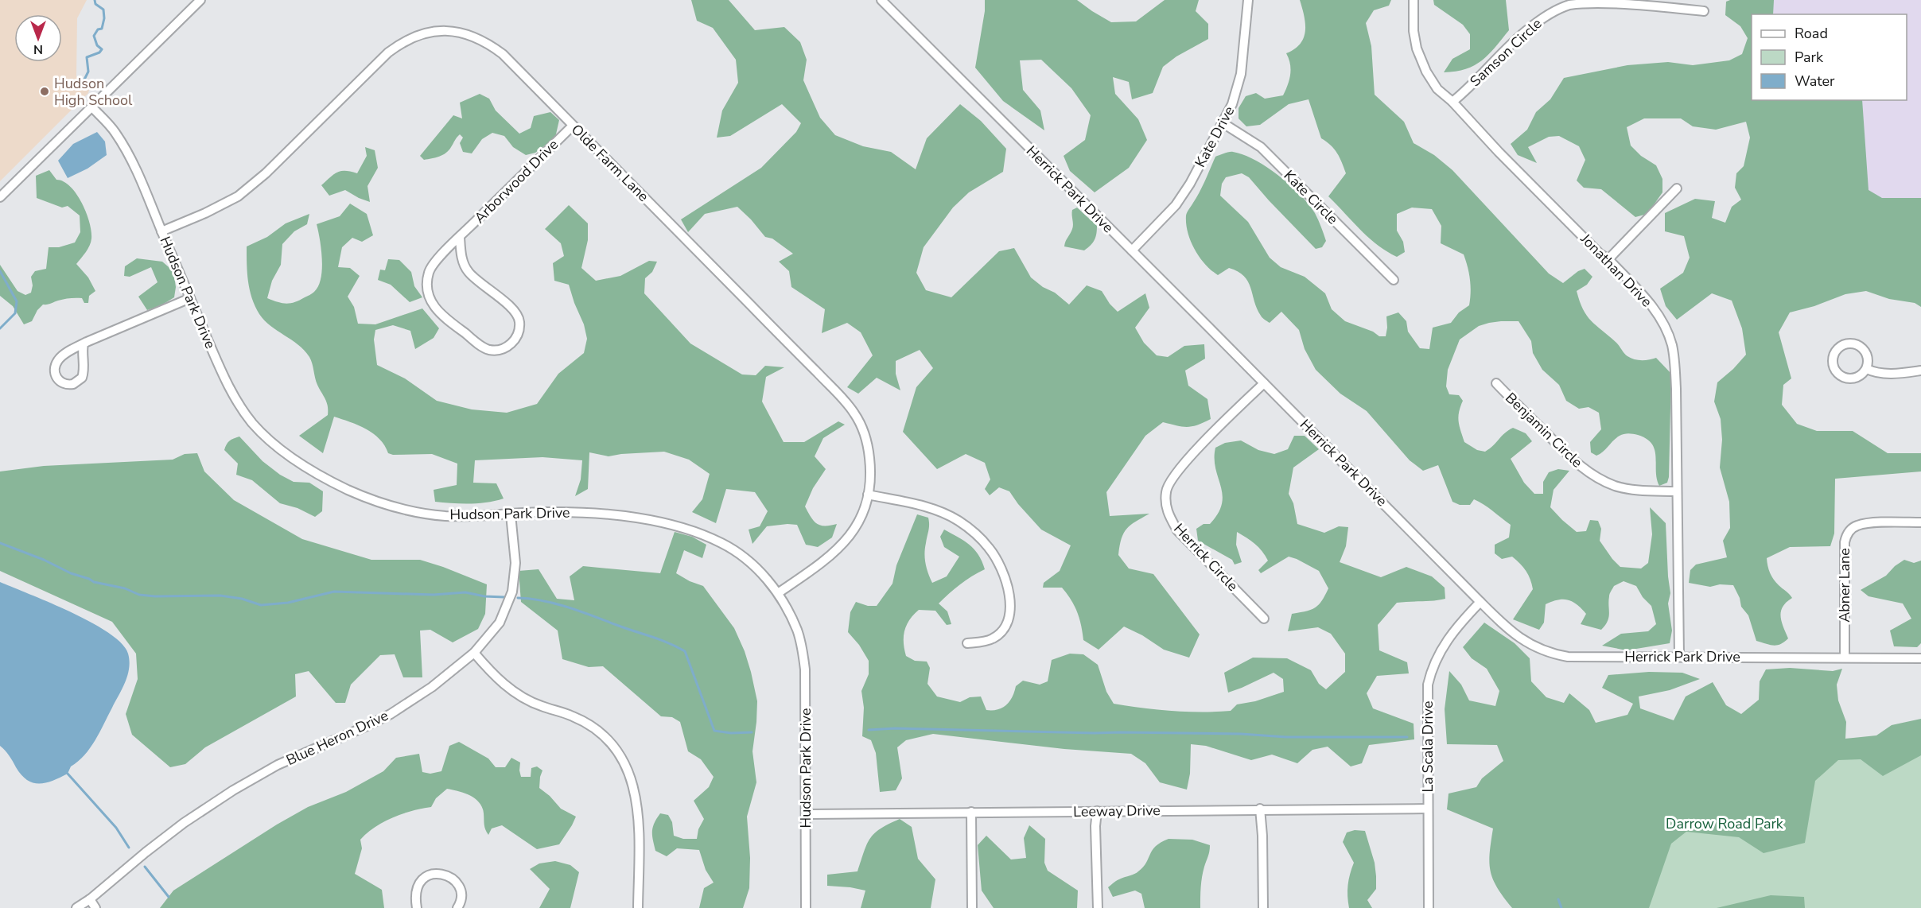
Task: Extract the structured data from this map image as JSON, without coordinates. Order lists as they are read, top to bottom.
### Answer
{
  "streets": {
    "street": [
      "Samson Circle",
      "Kate Drive",
      "Olde Farm Lane",
      "Arborwood Drive",
      "Herrick Park Drive",
      "Kate Circle",
      "Jonathan Drive",
      "Hudson Park Drive",
      "Benjamin Circle",
      "Herrick Circle",
      "Abner Lane",
      "Blue Heron Drive",
      "La Scala Drive",
      "Leeway Drive"
    ]
  },
  "crossings": [
    ["Samson Circle", "Jonathan Drive"],
    ["Kate Drive", "Herrick Park Drive"],
    ["Kate Drive", "Kate Circle"],
    ["Olde Farm Lane", "Arborwood Drive"],
    ["Olde Farm Lane", "Hudson Park Drive"],
    ["Herrick Park Drive", "Jonathan Drive"],
    ["Herrick Park Drive", "Herrick Circle"],
    ["Herrick Park Drive", "Abner Lane"],
    ["Herrick Park Drive", "La Scala Drive"],
    ["Jonathan Drive", "Benjamin Circle"],
    ["Hudson Park Drive", "Blue Heron Drive"],
    ["Hudson Park Drive", "Leeway Drive"],
    ["La Scala Drive", "Leeway Drive"]
  ],
  "parks": ["Darrow Road Park"],
  "places": ["Hudson High School"],
  "legend": ["Road", "Park", "Water"],
  "north": "bottom"
}
